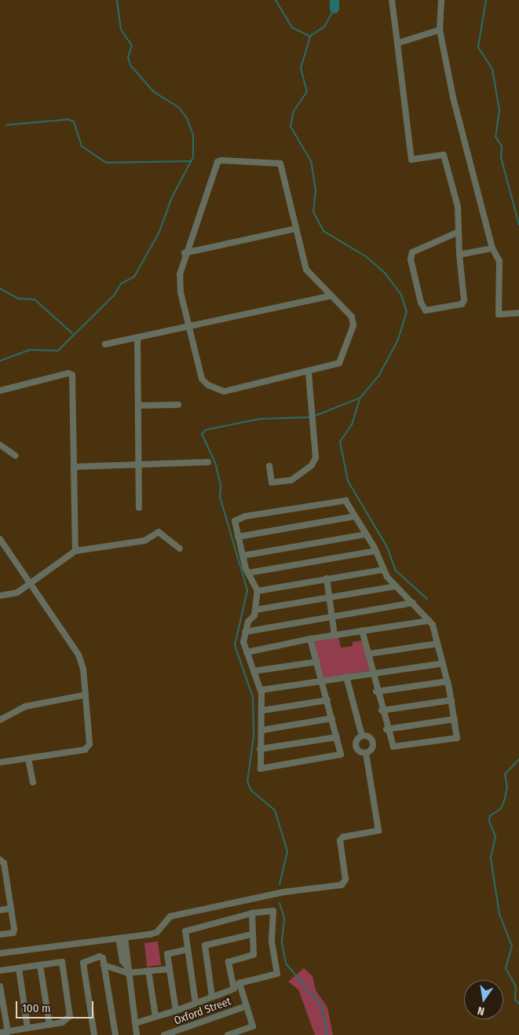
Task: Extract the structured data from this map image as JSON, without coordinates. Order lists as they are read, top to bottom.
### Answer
{
  "streets": {
    "street": ["Oxford Street"]
  },
  "scale_bar": "100 m",
  "north": "bottom"
}
